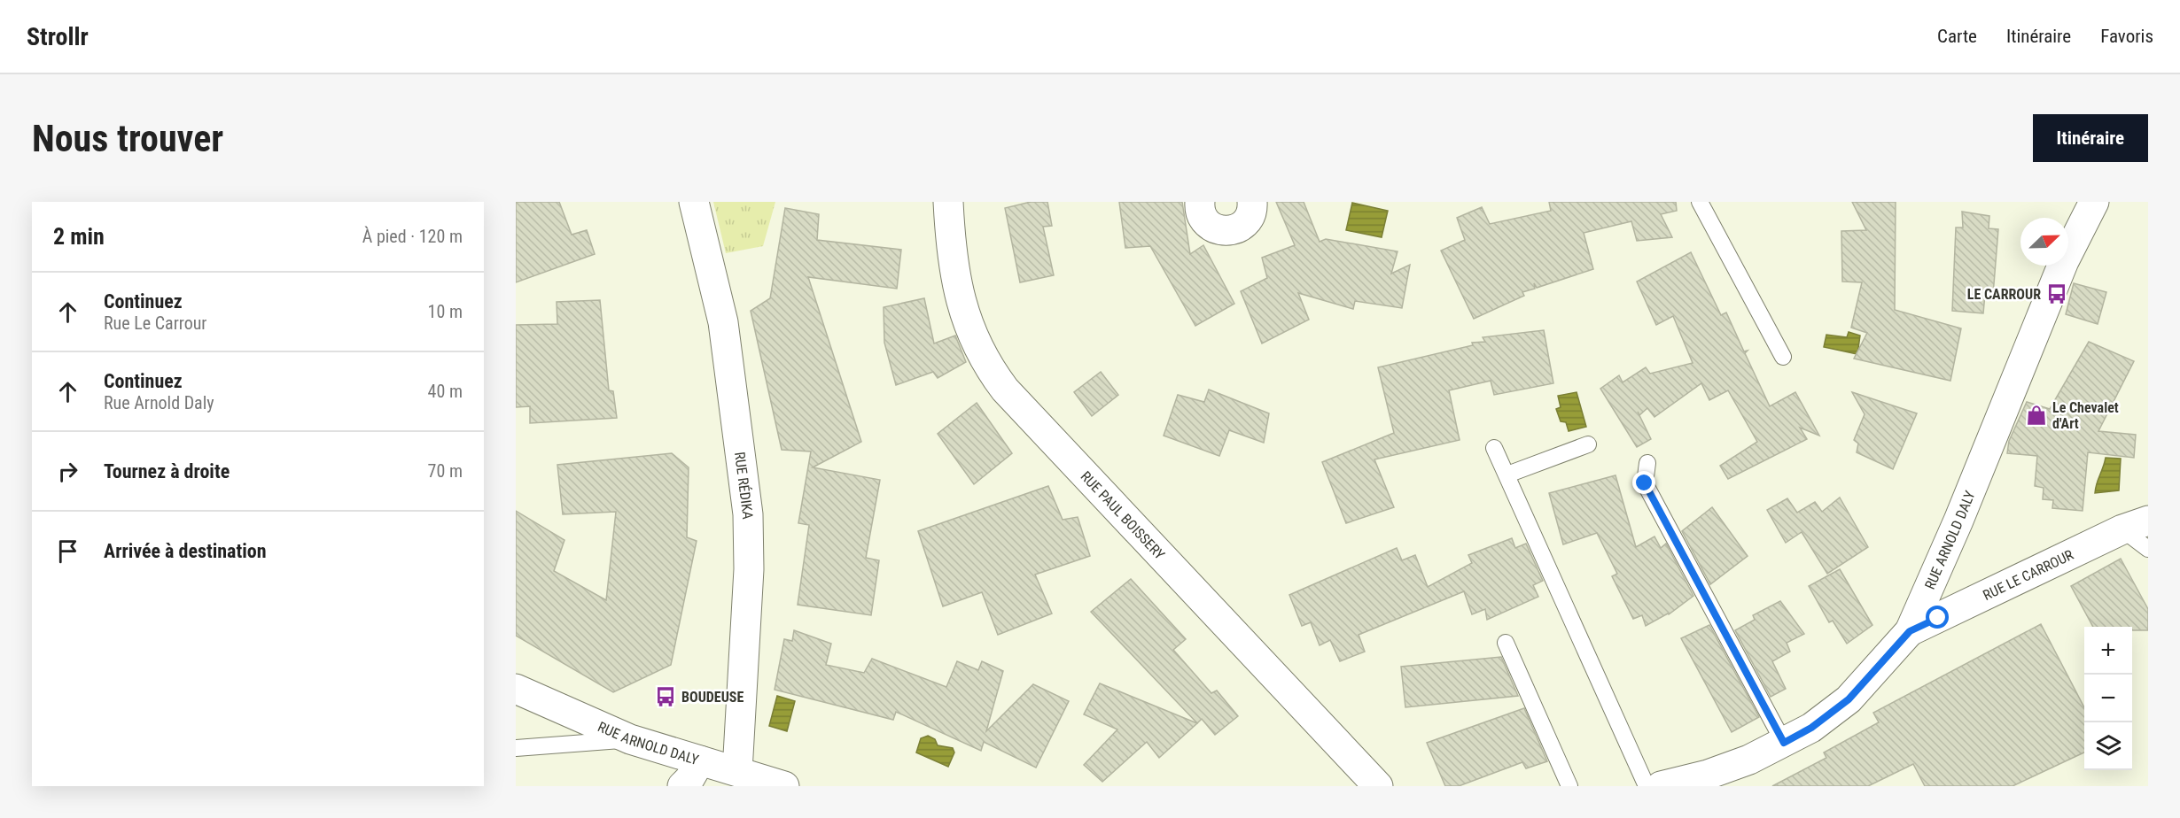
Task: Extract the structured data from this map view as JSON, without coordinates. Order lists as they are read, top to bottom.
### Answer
{
  "streets": {
    "street": [
      "RUE RÉDIKA",
      "RUE PAUL BOISSERY",
      "RUE ARNOLD DALY",
      "RUE LE CARROUR"
    ]
  },
  "crossings": [
    ["RUE RÉDIKA", "RUE ARNOLD DALY"],
    ["RUE ARNOLD DALY", "RUE LE CARROUR"]
  ],
  "places": {
    "bus stop": ["LE CARROUR", "BOUDEUSE"],
    "shop": ["Le Chevalet d'Art"]
  },
  "north": "top right",
  "page": {
    "header": "Strollr",
    "nav": ["Carte", "Itinéraire", "Favoris"],
    "buttons": "Itinéraire",
    "title": "Nous trouver",
    "heading": ["2 min", "À pied · 120 m"],
    "list": [
      ["Continuez", "Rue Le Carrour", "10 m"],
      ["Continuez", "Rue Arnold Daly", "40 m"],
      ["Tournez à droite", "70 m"],
      "Arrivée à destination"
    ],
    "map_buttons": ["+", "−"]
  }
}
